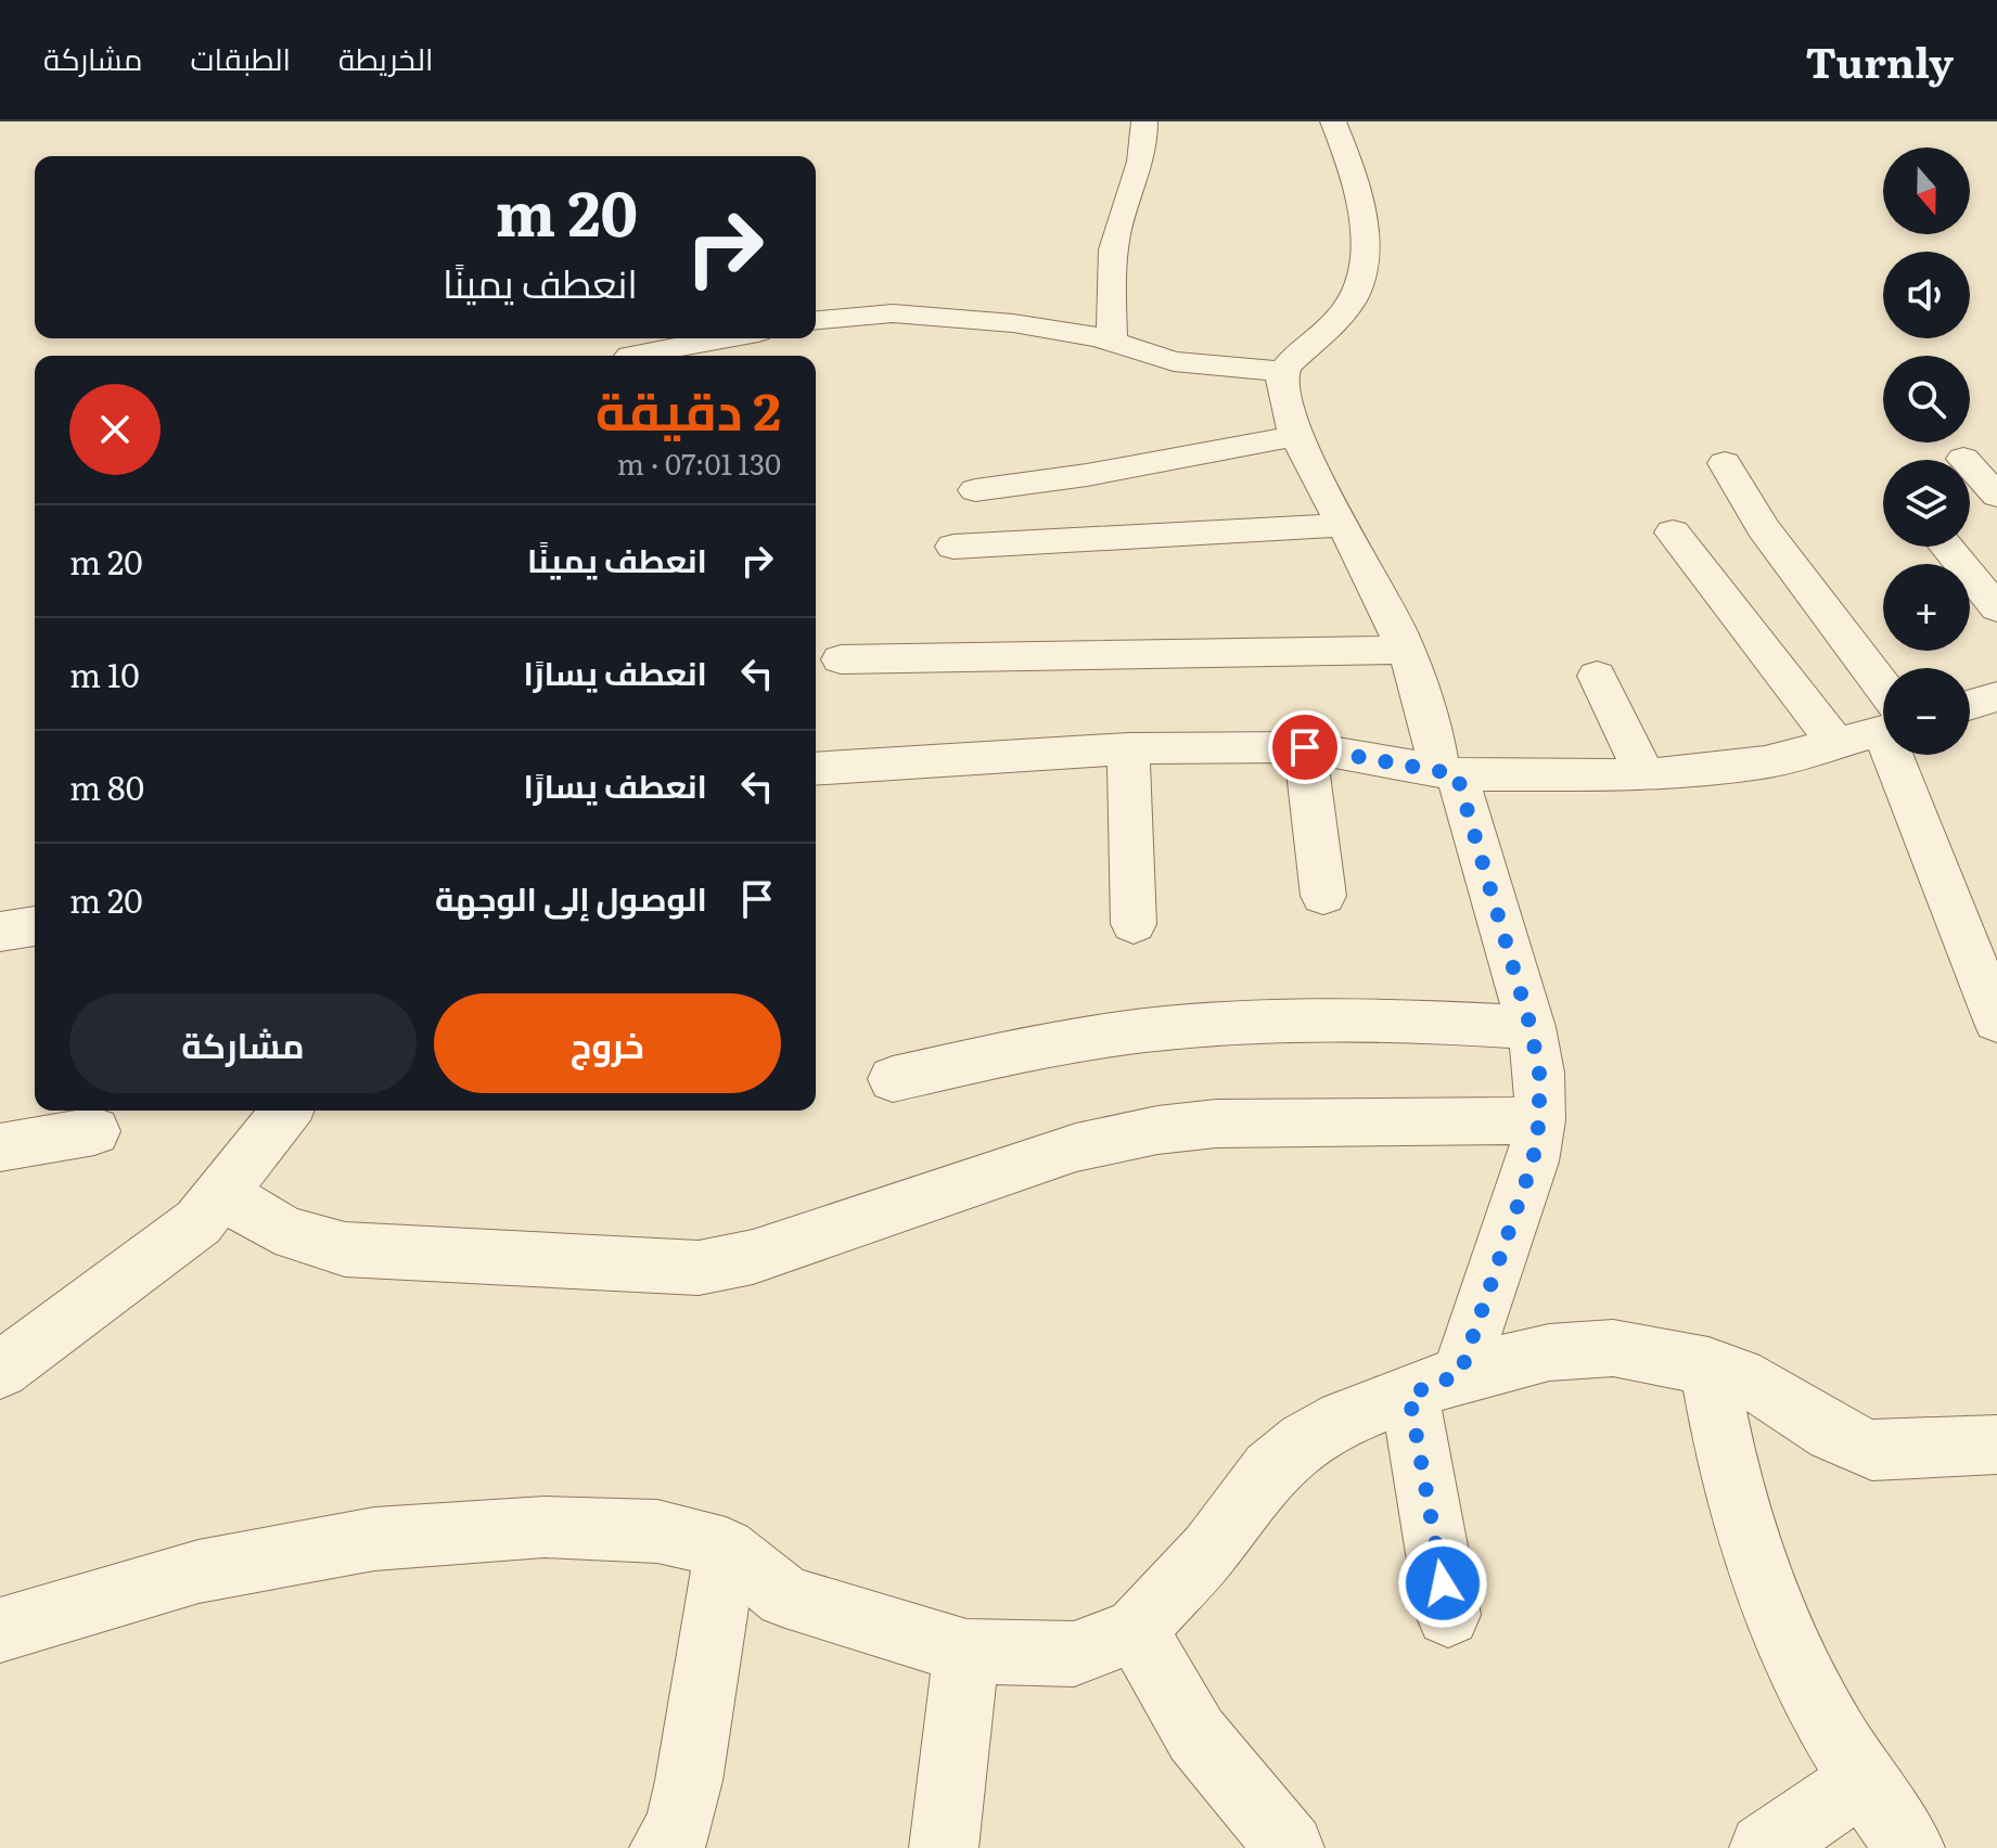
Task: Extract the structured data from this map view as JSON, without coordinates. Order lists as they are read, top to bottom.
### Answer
{
  "north": "bottom",
  "page": {
    "header": "Turnly",
    "nav": ["الخريطة", "الطبقات", "مشاركة"],
    "map_buttons": ["+", "−"],
    "turn": ["20 m", "انعطف يمينًا"],
    "heading": ["2 دقيقة", "130 m · 07:01"],
    "list": [
      {
        "name": "انعطف يمينًا",
        "value": "20 m"
      },
      {
        "name": "انعطف يسارًا",
        "value": "10 m"
      },
      {
        "name": "انعطف يسارًا",
        "value": "80 m"
      },
      {
        "name": "الوصول إلى الوجهة",
        "value": "20 m"
      }
    ],
    "buttons": ["خروج", "مشاركة"]
  }
}
